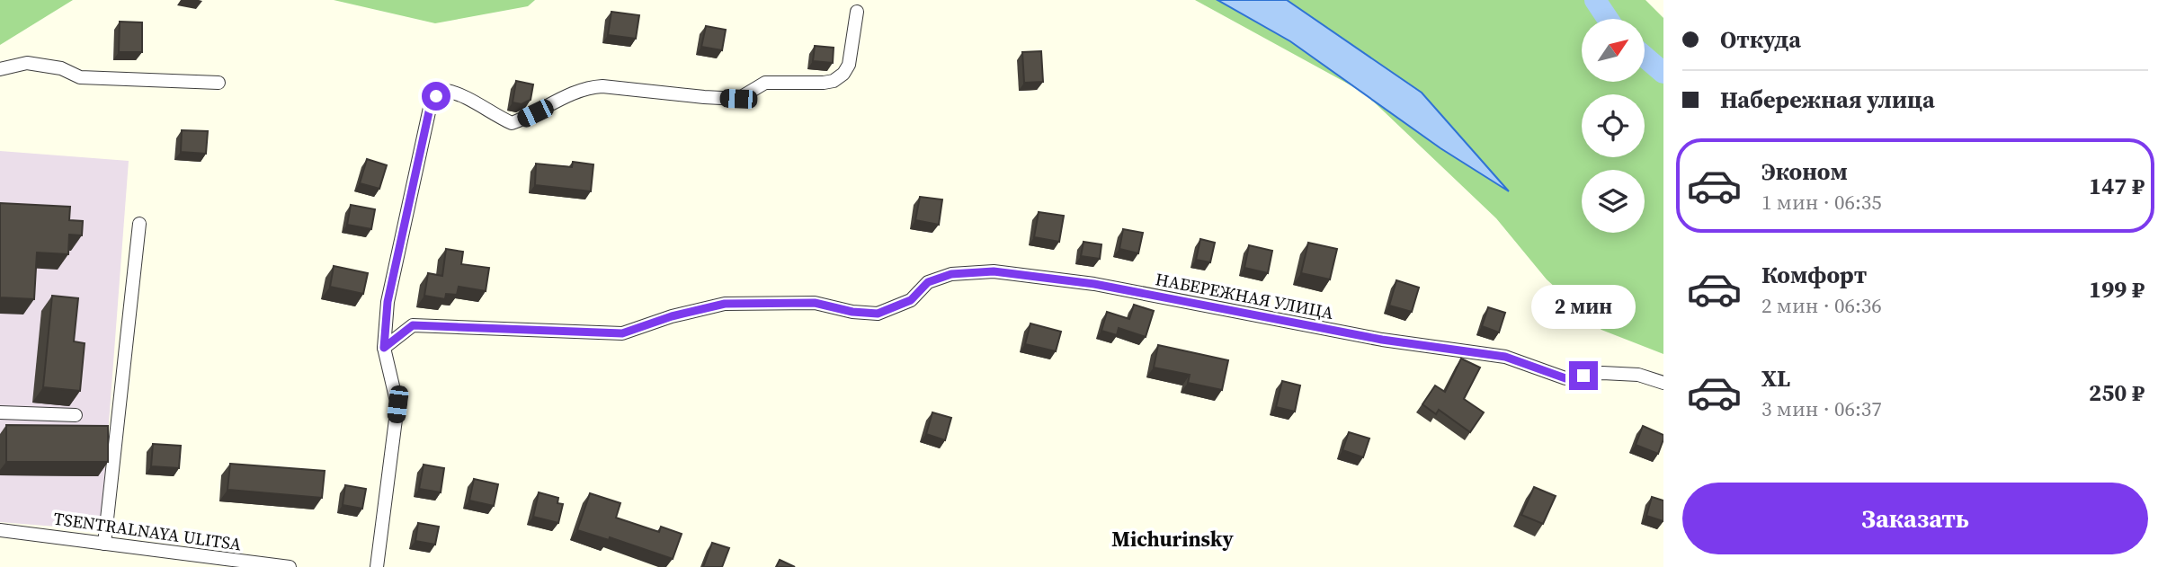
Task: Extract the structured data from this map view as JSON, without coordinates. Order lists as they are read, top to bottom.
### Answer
{
  "streets": {
    "street": ["НАБЕРЕЖНАЯ УЛИЦА", "TSENTRALNAYA ULITSA"]
  },
  "districts": ["Michurinsky"],
  "north": "top right",
  "page": {
    "banner": ["Откуда", "Набережная улица"],
    "list": [
      {
        "name": "Эконом",
        "note": "1 мин · 06:35",
        "value": "147 ₽"
      },
      {
        "name": "Комфорт",
        "note": "2 мин · 06:36",
        "value": "199 ₽"
      },
      {
        "name": "XL",
        "note": "3 мин · 06:37",
        "value": "250 ₽"
      }
    ],
    "bubble": "2 мин",
    "buttons": "Заказать"
  }
}
